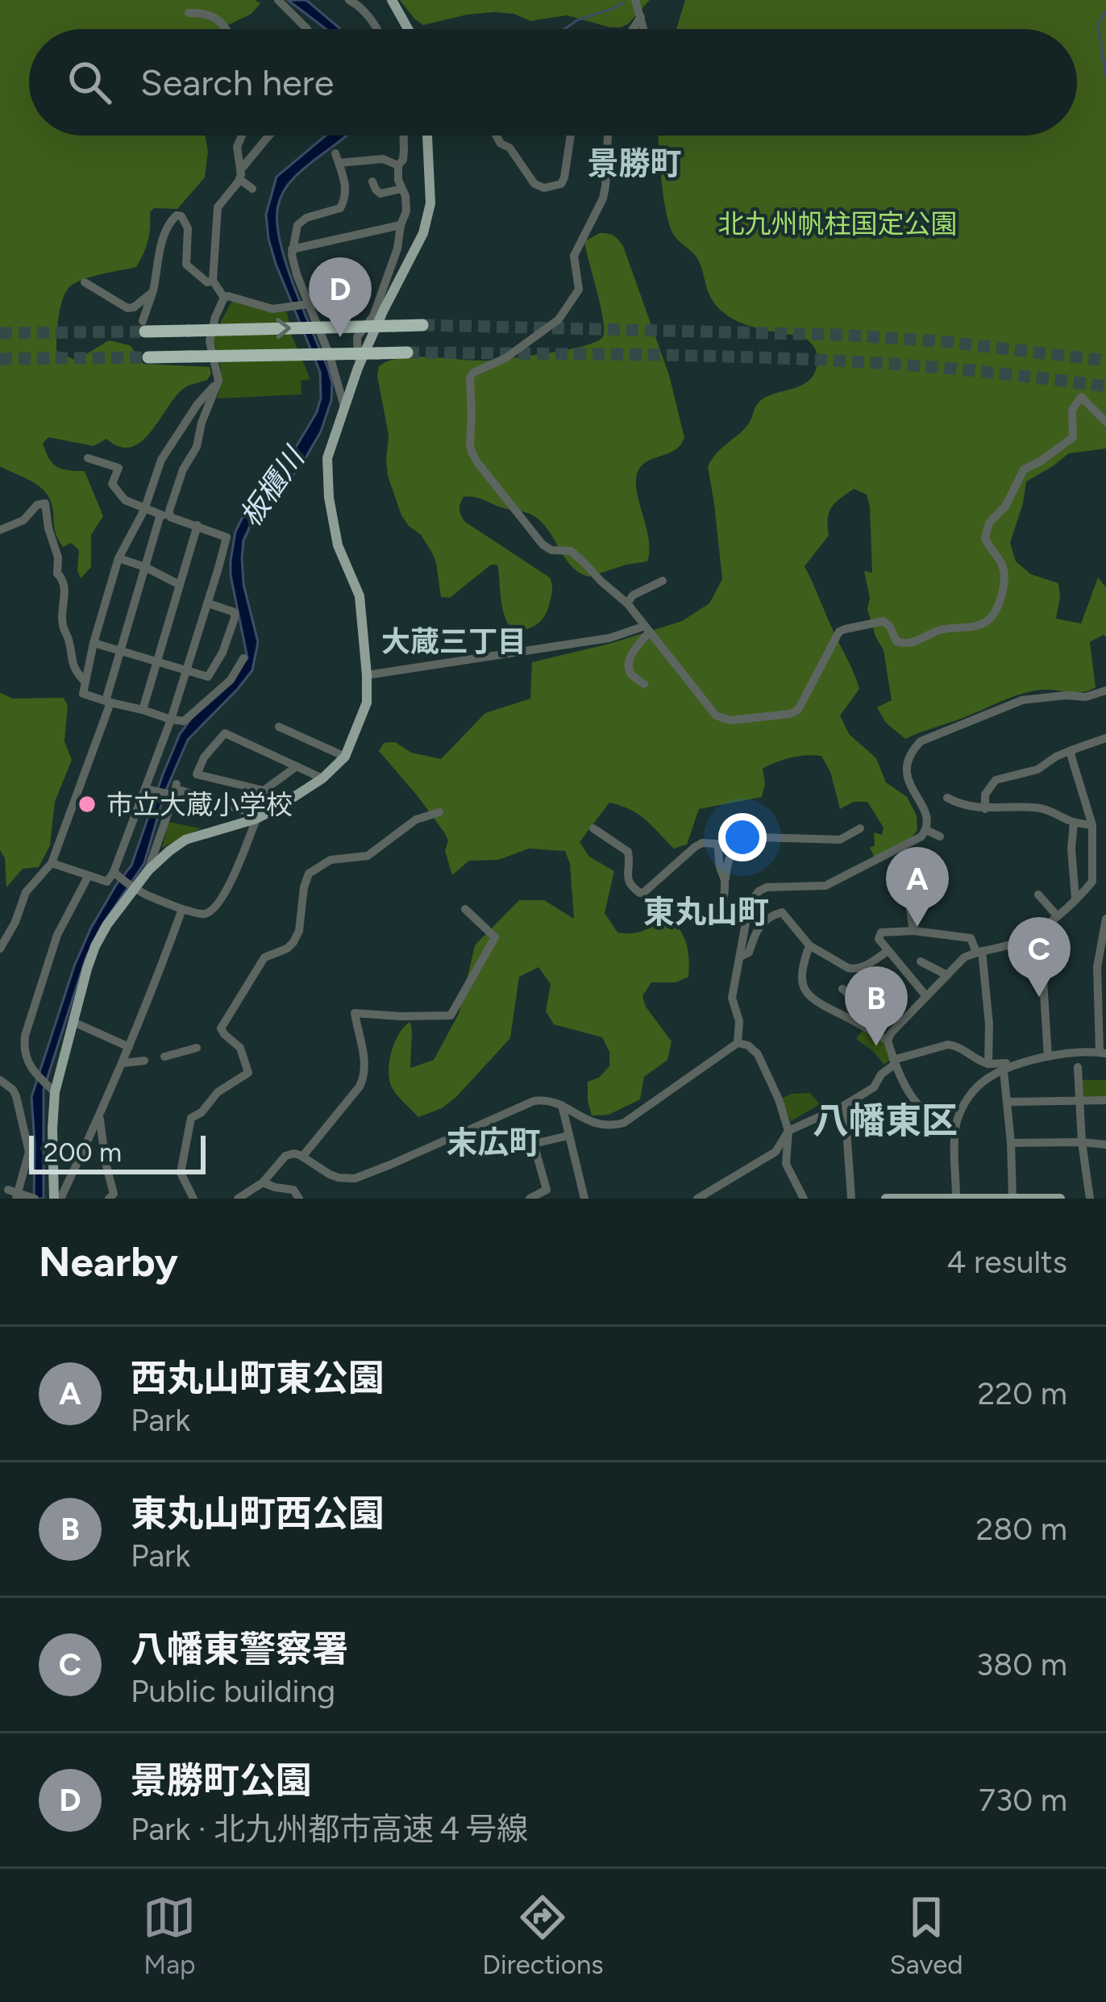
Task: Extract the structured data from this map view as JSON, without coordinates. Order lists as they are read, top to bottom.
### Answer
{
  "districts": [
    "景勝町",
    "大蔵三丁目",
    "東丸山町",
    "八幡東区",
    "末広町"
  ],
  "water": ["板櫃川"],
  "parks": ["北九州帆柱国定公園"],
  "places": ["市立大蔵小学校"],
  "scale_bar": "200 m",
  "page": {
    "search": "Search here",
    "pins": [
      "D",
      "A",
      "C",
      "B"
    ],
    "scale": "200 m",
    "heading": ["Nearby", "4 results"],
    "list": [
      {
        "mark": "A",
        "name": "西丸山町東公園",
        "note": "Park",
        "value": "220 m"
      },
      {
        "mark": "B",
        "name": "東丸山町西公園",
        "note": "Park",
        "value": "280 m"
      },
      {
        "mark": "C",
        "name": "八幡東警察署",
        "note": "Public building",
        "value": "380 m"
      },
      {
        "mark": "D",
        "name": "景勝町公園",
        "note": "Park · 北九州都市高速４号線",
        "value": "730 m"
      }
    ],
    "nav": ["Map", "Directions", "Saved"]
  }
}
